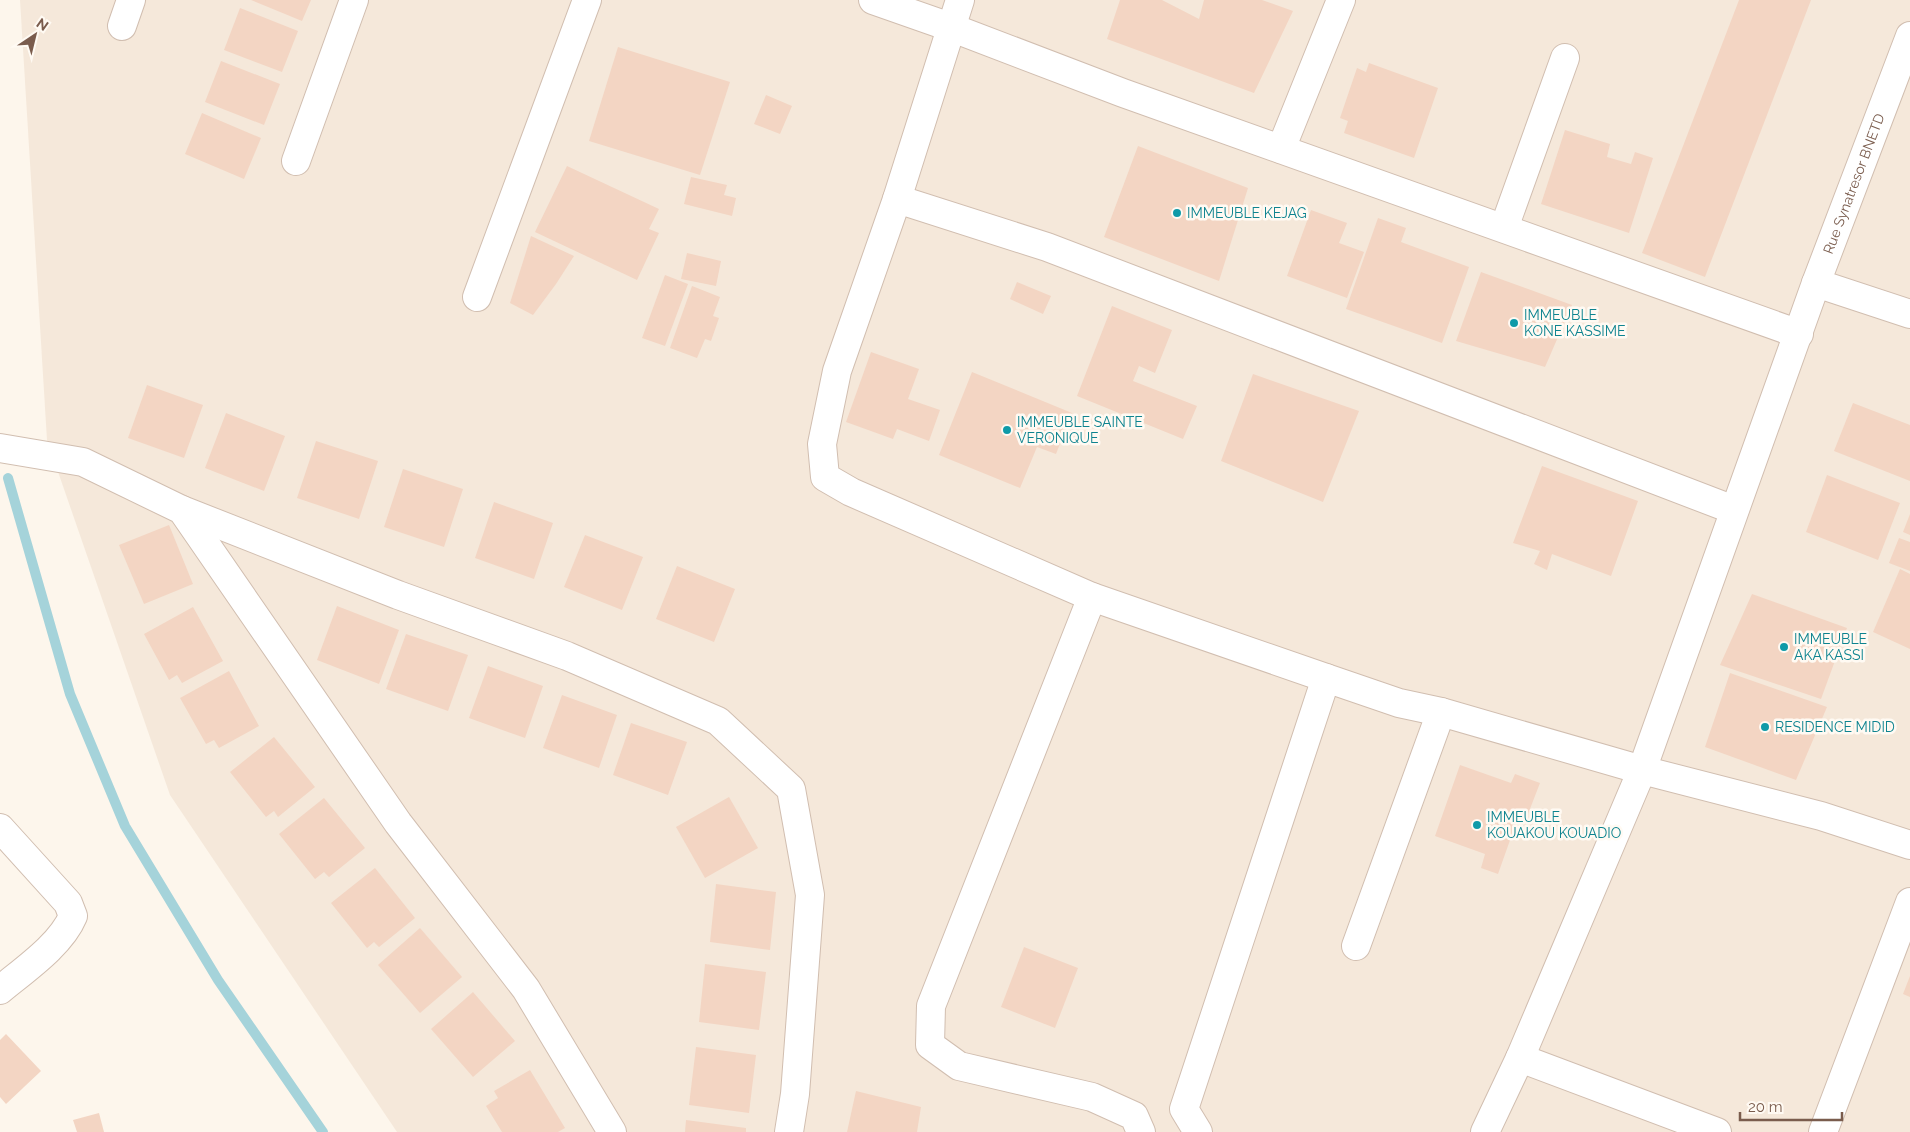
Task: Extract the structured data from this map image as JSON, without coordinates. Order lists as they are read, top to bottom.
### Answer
{
  "streets": {
    "street": ["Rue Synatresor BNETD"]
  },
  "places": [
    "IMMEUBLE KEJAG",
    "IMMEUBLE KONE KASSIME",
    "IMMEUBLE SAINTE VERONIQUE",
    "IMMEUBLE AKA KASSI",
    "RESIDENCE MIDID",
    "IMMEUBLE KOUAKOU KOUADIO"
  ],
  "scale_bar": "20 m",
  "north": "top right"
}
